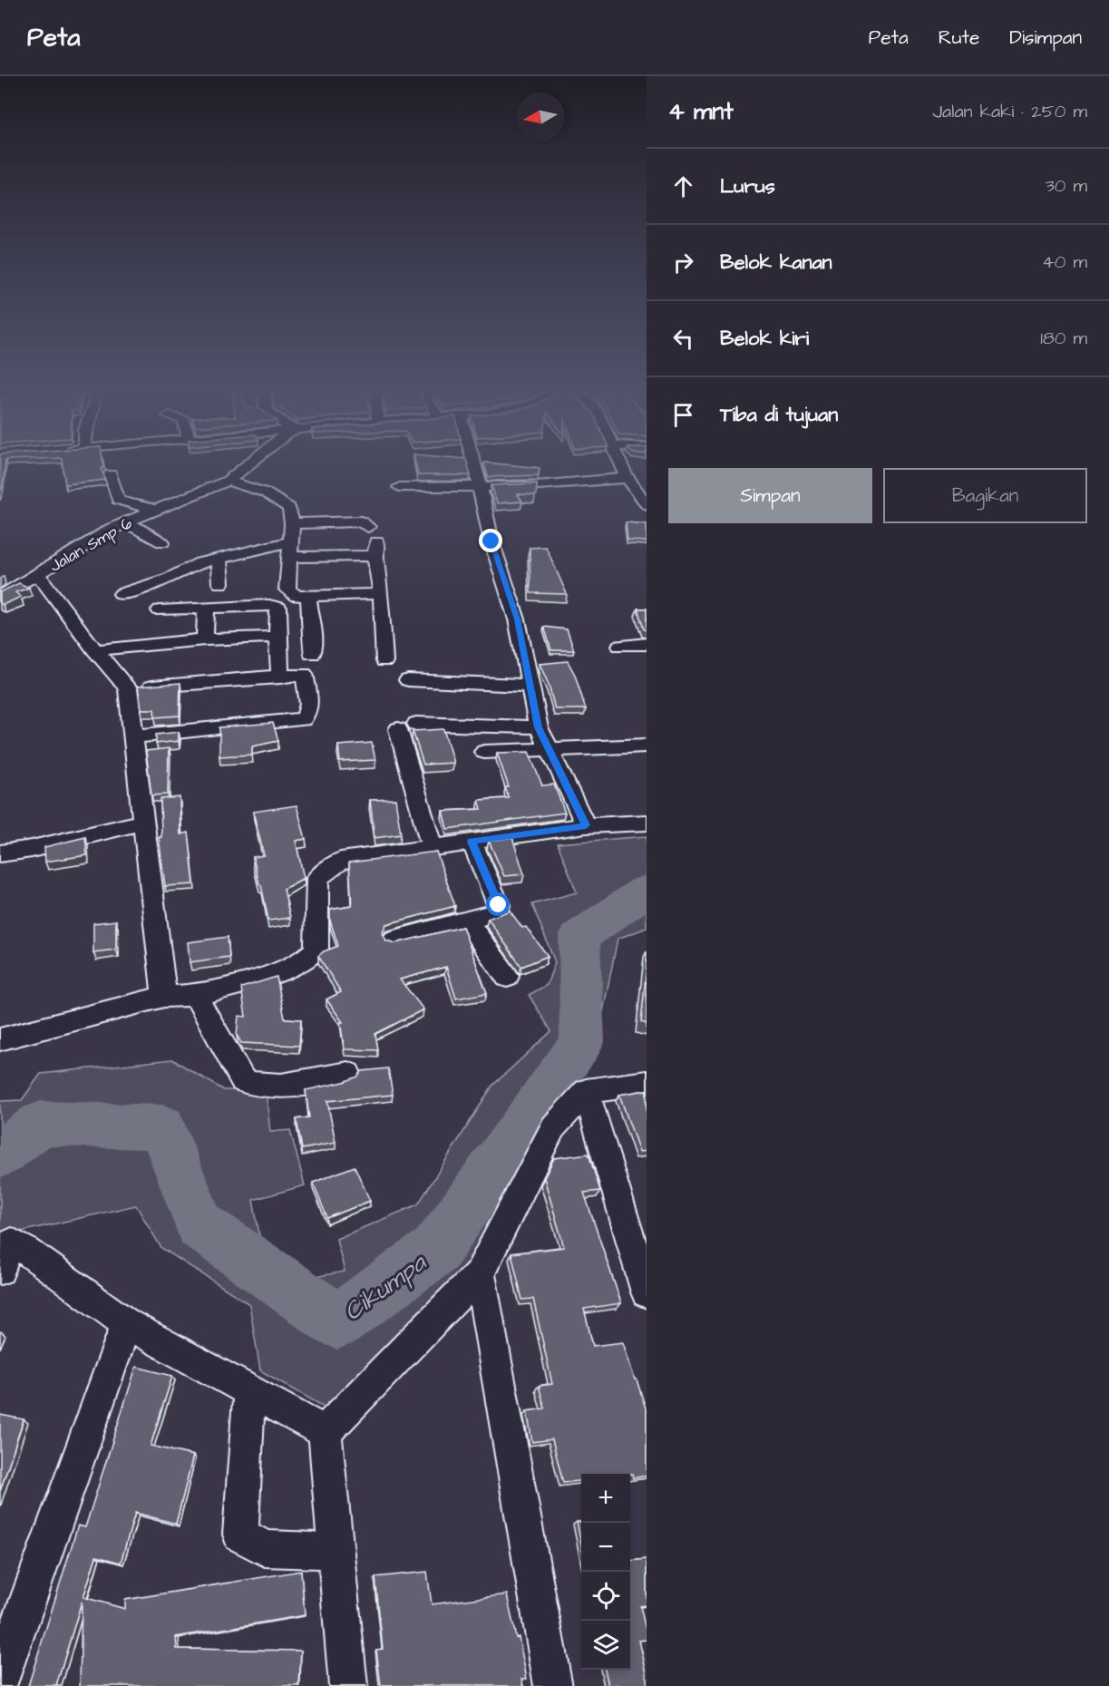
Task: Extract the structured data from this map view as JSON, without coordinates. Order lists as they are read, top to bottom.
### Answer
{
  "streets": {
    "street": ["Jalan Smp 6"]
  },
  "water": ["Cikumpa"],
  "north": "left",
  "page": {
    "header": "Peta",
    "nav": ["Peta", "Rute", "Disimpan"],
    "heading": ["4 mnt", "Jalan kaki · 250 m"],
    "list": [
      ["Lurus", "30 m"],
      ["Belok kanan", "40 m"],
      ["Belok kiri", "180 m"],
      "Tiba di tujuan"
    ],
    "buttons": ["Simpan", "Bagikan"],
    "map_buttons": ["+", "−"]
  }
}
